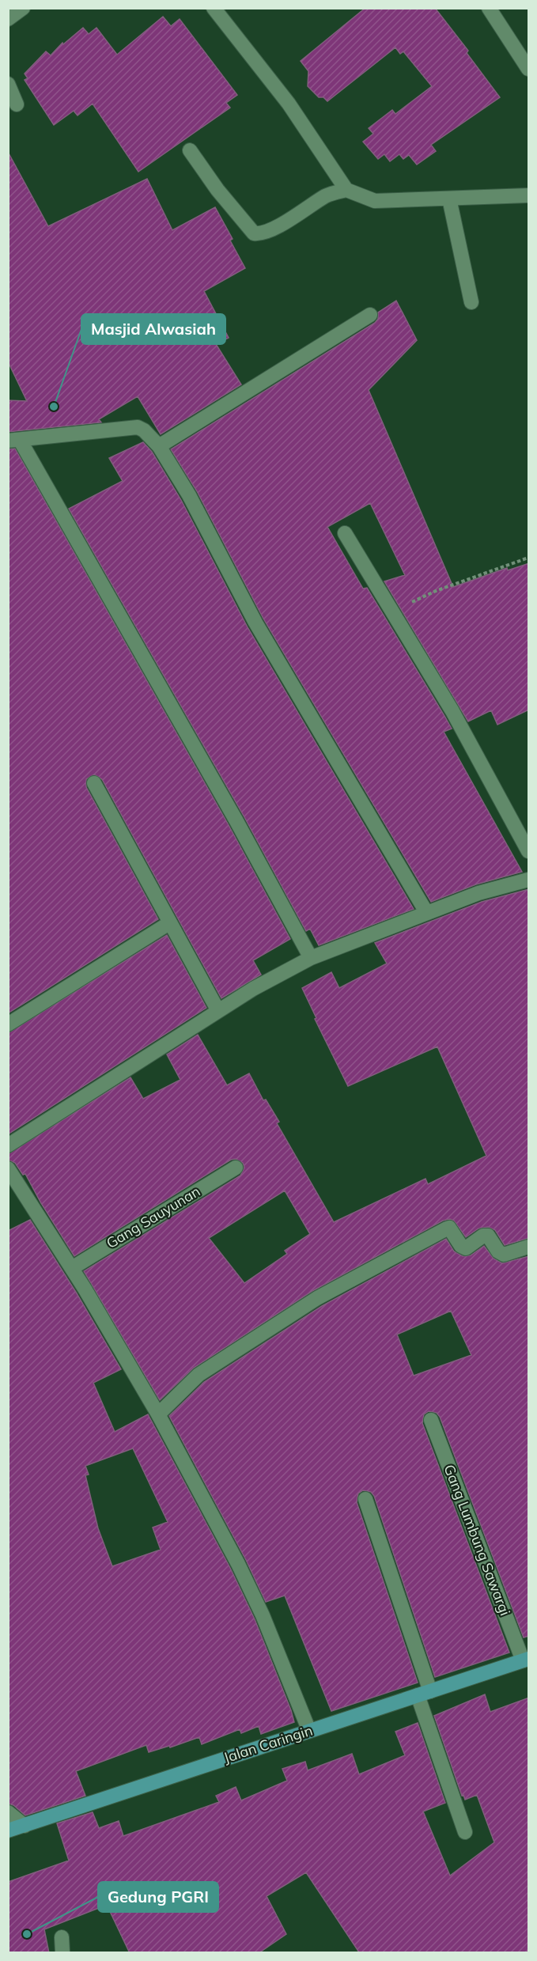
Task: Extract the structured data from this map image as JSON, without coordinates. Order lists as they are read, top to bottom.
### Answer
{
  "streets": {
    "main road": ["Jalan Caringin"],
    "street": ["Gang Sauyunan", "Gang Lumbung Sawargi"]
  },
  "crossings": [
    ["Gang Lumbung Sawargi", "Jalan Caringin"]
  ],
  "places": ["Masjid Alwasiah", "Gedung PGRI"]
}
